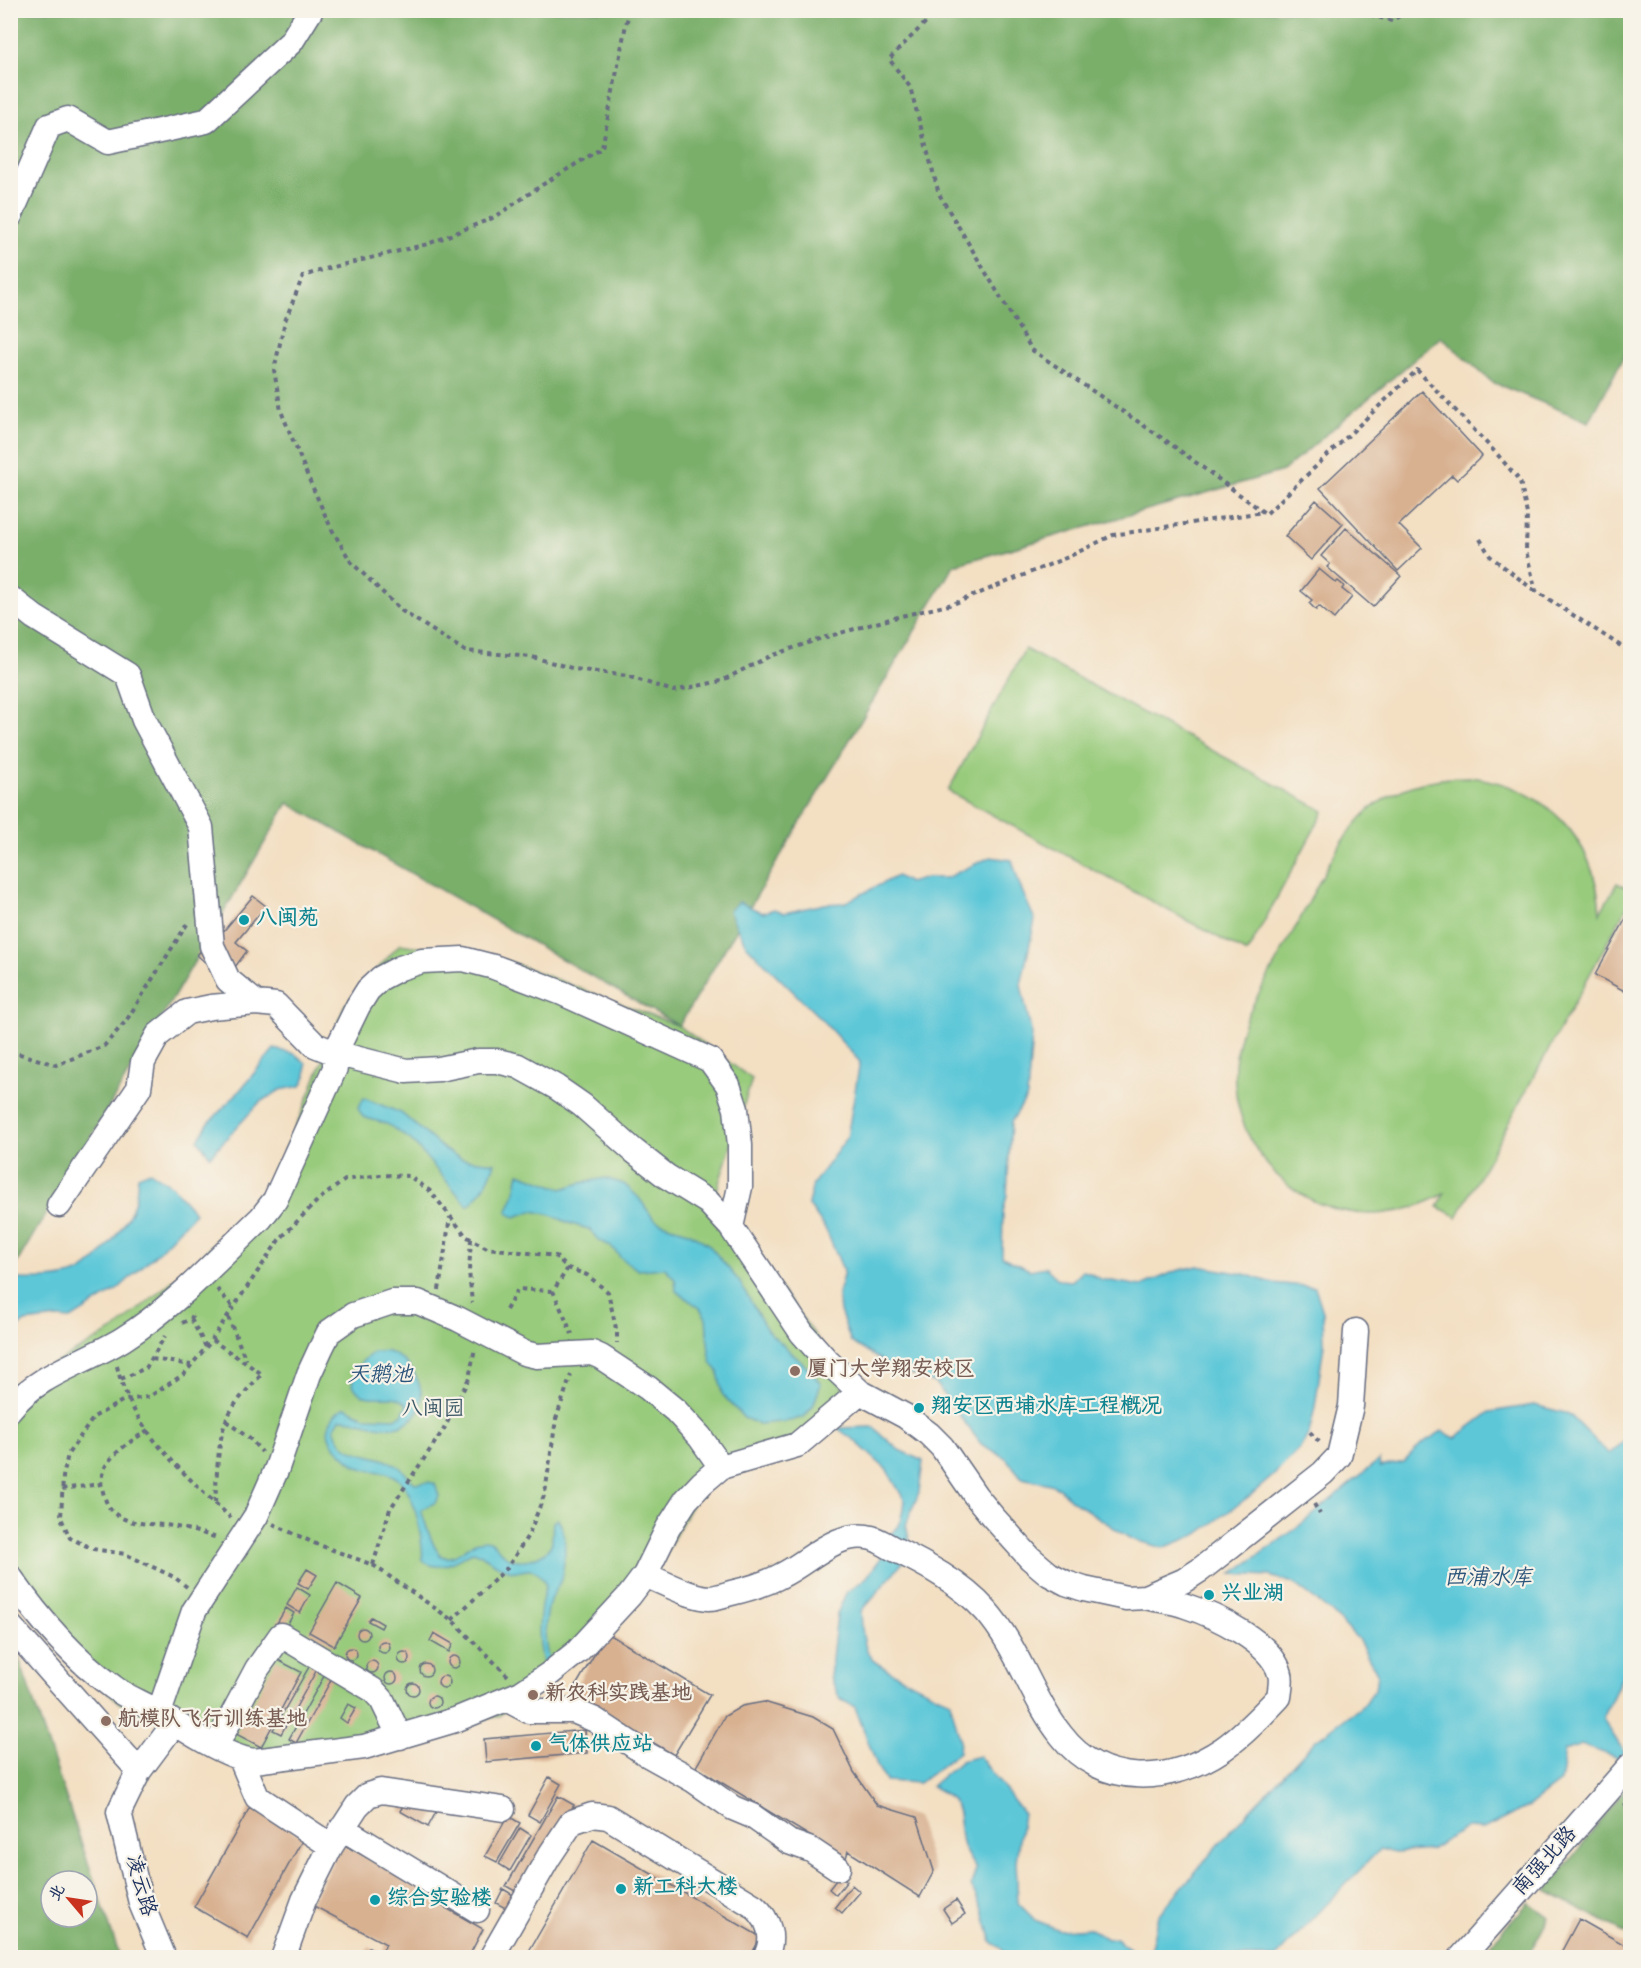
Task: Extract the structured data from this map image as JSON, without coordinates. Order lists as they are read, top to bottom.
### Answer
{
  "streets": {
    "street": ["南强北路", "凌云路"]
  },
  "water": ["天鹅池", "西浦水库"],
  "parks": ["八闽园"],
  "places": [
    "八闽苑",
    "厦门大学翔安校区",
    "翔安区西埔水库工程概况",
    "兴业湖",
    "新农科实践基地",
    "航模队飞行训练基地",
    "气体供应站",
    "新工科大楼",
    "综合实验楼"
  ],
  "north": "top left"
}
